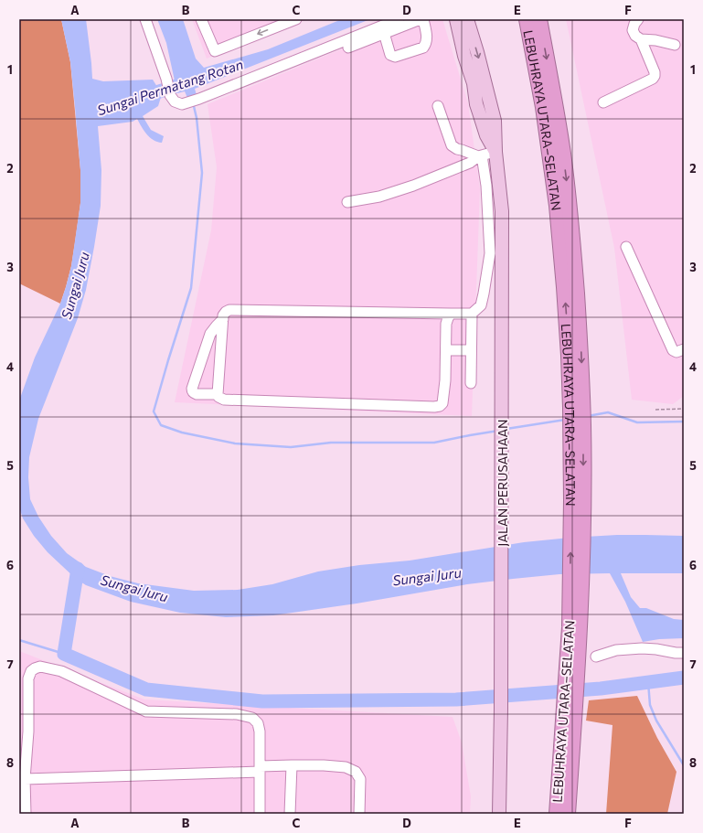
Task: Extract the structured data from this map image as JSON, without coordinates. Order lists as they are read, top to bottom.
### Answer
{
  "streets": {
    "highway": ["LEBUHRAYA UTARA–SELATAN"],
    "main road": ["JALAN PERUSAHAAN"]
  },
  "water": ["Sungai Permatang Rotan", "Sungai Juru"],
  "grid": {
    "columns": [
      "A",
      "B",
      "C",
      "D",
      "E",
      "F"
    ],
    "rows": [
      "1",
      "2",
      "3",
      "4",
      "5",
      "6",
      "7",
      "8"
    ]
  }
}
